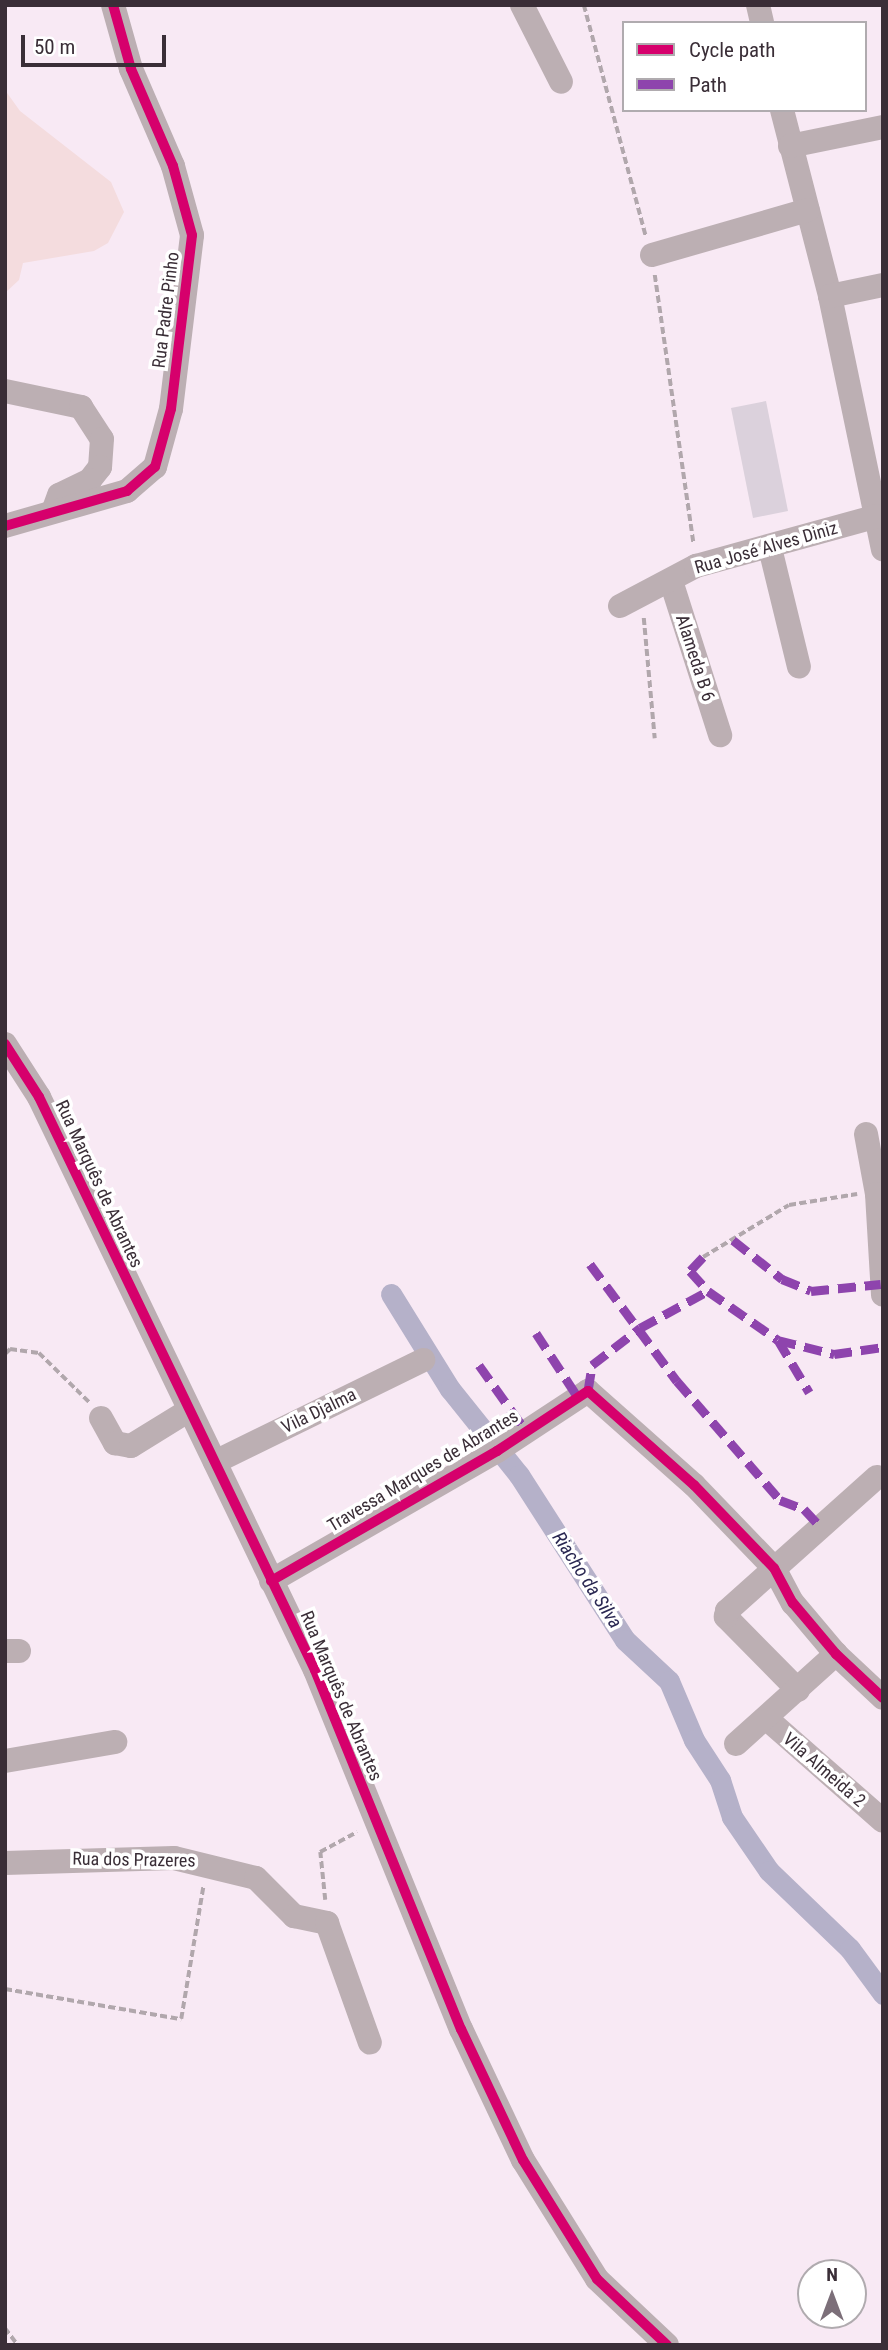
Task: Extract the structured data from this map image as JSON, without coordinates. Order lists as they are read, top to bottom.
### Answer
{
  "streets": {
    "street": [
      "Rua Padre Pinho",
      "Rua José Alves Diniz",
      "Alameda B 6",
      "Rua Marquês de Abrantes",
      "Vila Djalma",
      "Travessa Marques de Abrantes",
      "Vila Almeida 2",
      "Rua dos Prazeres"
    ]
  },
  "crossings": [
    ["Rua José Alves Diniz", "Alameda B 6"],
    ["Rua Marquês de Abrantes", "Vila Djalma"],
    ["Rua Marquês de Abrantes", "Travessa Marques de Abrantes"]
  ],
  "water": ["Riacho da Silva"],
  "legend": ["Cycle path", "Path"],
  "scale_bar": "50 m",
  "north": "top"
}
